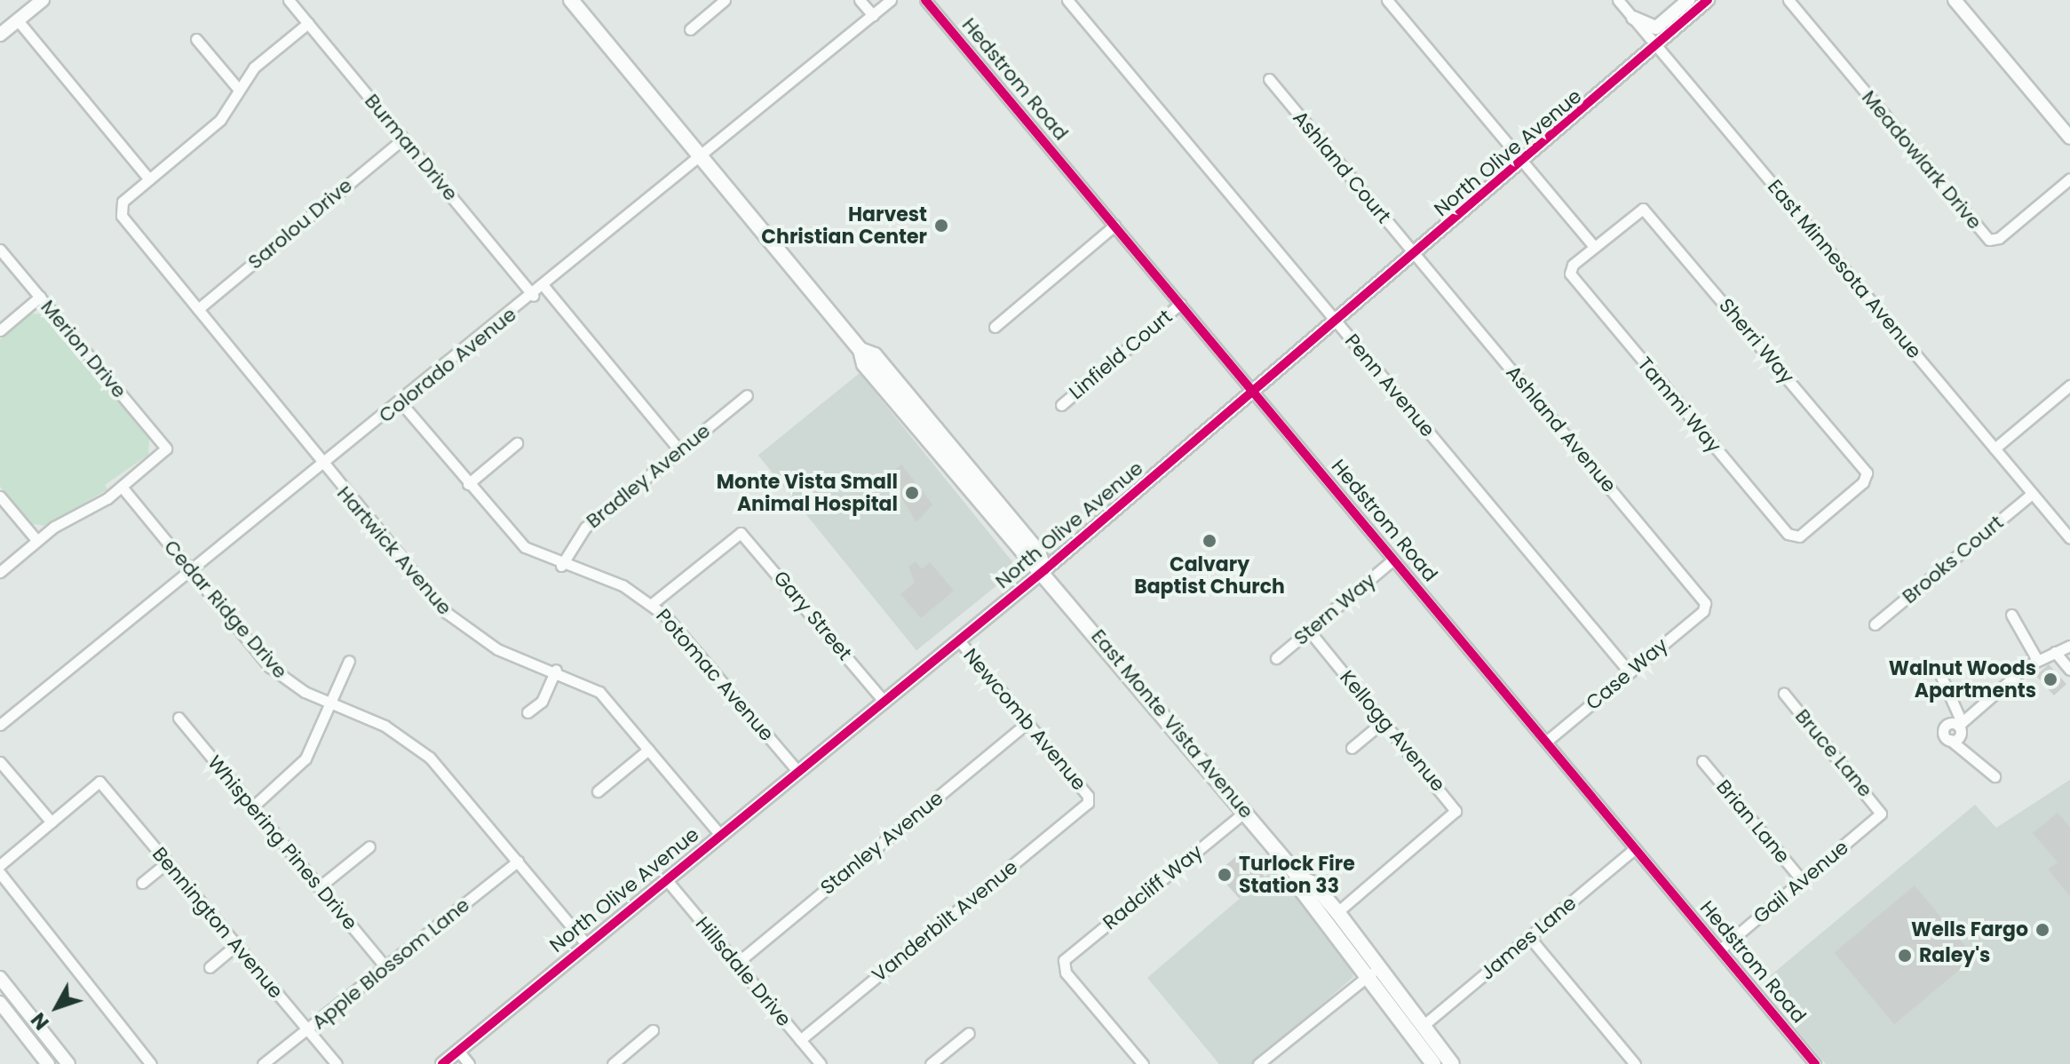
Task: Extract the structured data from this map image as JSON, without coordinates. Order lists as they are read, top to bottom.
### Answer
{
  "streets": {
    "main road": ["East Monte Vista Avenue"],
    "street": [
      "Hedstrom Road",
      "Burman Drive",
      "North Olive Avenue",
      "Meadowlark Drive",
      "Ashland Court",
      "Sarolou Drive",
      "East Minnesota Avenue",
      "Sherri Way",
      "Merion Drive",
      "Linfield Court",
      "Colorado Avenue",
      "Penn Avenue",
      "Tammi Way",
      "Ashland Avenue",
      "Bradley Avenue",
      "Hartwick Avenue",
      "Brooks Court",
      "Cedar Ridge Drive",
      "Stern Way",
      "Gary Street",
      "Case Way",
      "Potomac Avenue",
      "Newcomb Avenue",
      "Kellogg Avenue",
      "Bruce Lane",
      "Brian Lane",
      "Whispering Pines Drive",
      "Stanley Avenue",
      "Gail Avenue",
      "Radcliff Way",
      "Vanderbilt Avenue",
      "Bennington Avenue",
      "James Lane",
      "Apple Blossom Lane",
      "Hillsdale Drive"
    ]
  },
  "crossings": [
    ["Hedstrom Road", "North Olive Avenue"],
    ["Hedstrom Road", "Linfield Court"],
    ["Hedstrom Road", "Stern Way"],
    ["Hedstrom Road", "Case Way"],
    ["Hedstrom Road", "Gail Avenue"],
    ["Hedstrom Road", "James Lane"],
    ["Burman Drive", "Sarolou Drive"],
    ["Burman Drive", "Colorado Avenue"],
    ["North Olive Avenue", "Ashland Court"],
    ["North Olive Avenue", "East Minnesota Avenue"],
    ["North Olive Avenue", "Penn Avenue"],
    ["North Olive Avenue", "Ashland Avenue"],
    ["North Olive Avenue", "Hartwick Avenue"],
    ["North Olive Avenue", "Cedar Ridge Drive"],
    ["North Olive Avenue", "Gary Street"],
    ["North Olive Avenue", "Potomac Avenue"],
    ["North Olive Avenue", "Newcomb Avenue"],
    ["North Olive Avenue", "East Monte Vista Avenue"],
    ["North Olive Avenue", "Hillsdale Drive"],
    ["Ashland Court", "Ashland Avenue"],
    ["Sarolou Drive", "Hartwick Avenue"],
    ["East Minnesota Avenue", "Brooks Court"],
    ["Sherri Way", "Tammi Way"],
    ["Merion Drive", "Cedar Ridge Drive"],
    ["Colorado Avenue", "Hartwick Avenue"],
    ["Colorado Avenue", "Cedar Ridge Drive"],
    ["Colorado Avenue", "Potomac Avenue"],
    ["Colorado Avenue", "East Monte Vista Avenue"],
    ["Penn Avenue", "Case Way"],
    ["Ashland Avenue", "Case Way"],
    ["Bradley Avenue", "Potomac Avenue"],
    ["Cedar Ridge Drive", "Apple Blossom Lane"],
    ["Stern Way", "Kellogg Avenue"],
    ["Gary Street", "Potomac Avenue"],
    ["Newcomb Avenue", "Stanley Avenue"],
    ["Newcomb Avenue", "Vanderbilt Avenue"],
    ["East Monte Vista Avenue", "Kellogg Avenue"],
    ["East Monte Vista Avenue", "Radcliff Way"],
    ["East Monte Vista Avenue", "James Lane"],
    ["Bruce Lane", "Gail Avenue"],
    ["Brian Lane", "Gail Avenue"],
    ["Whispering Pines Drive", "Apple Blossom Lane"],
    ["Stanley Avenue", "Hillsdale Drive"],
    ["Vanderbilt Avenue", "Hillsdale Drive"],
    ["Bennington Avenue", "Apple Blossom Lane"]
  ],
  "places": [
    "Harvest Christian Center",
    "Monte Vista Small Animal Hospital",
    "Calvary Baptist Church",
    "Walnut Woods Apartments",
    "Turlock Fire Station 33",
    "Wells Fargo",
    "Raley's"
  ],
  "north": "bottom left"
}
